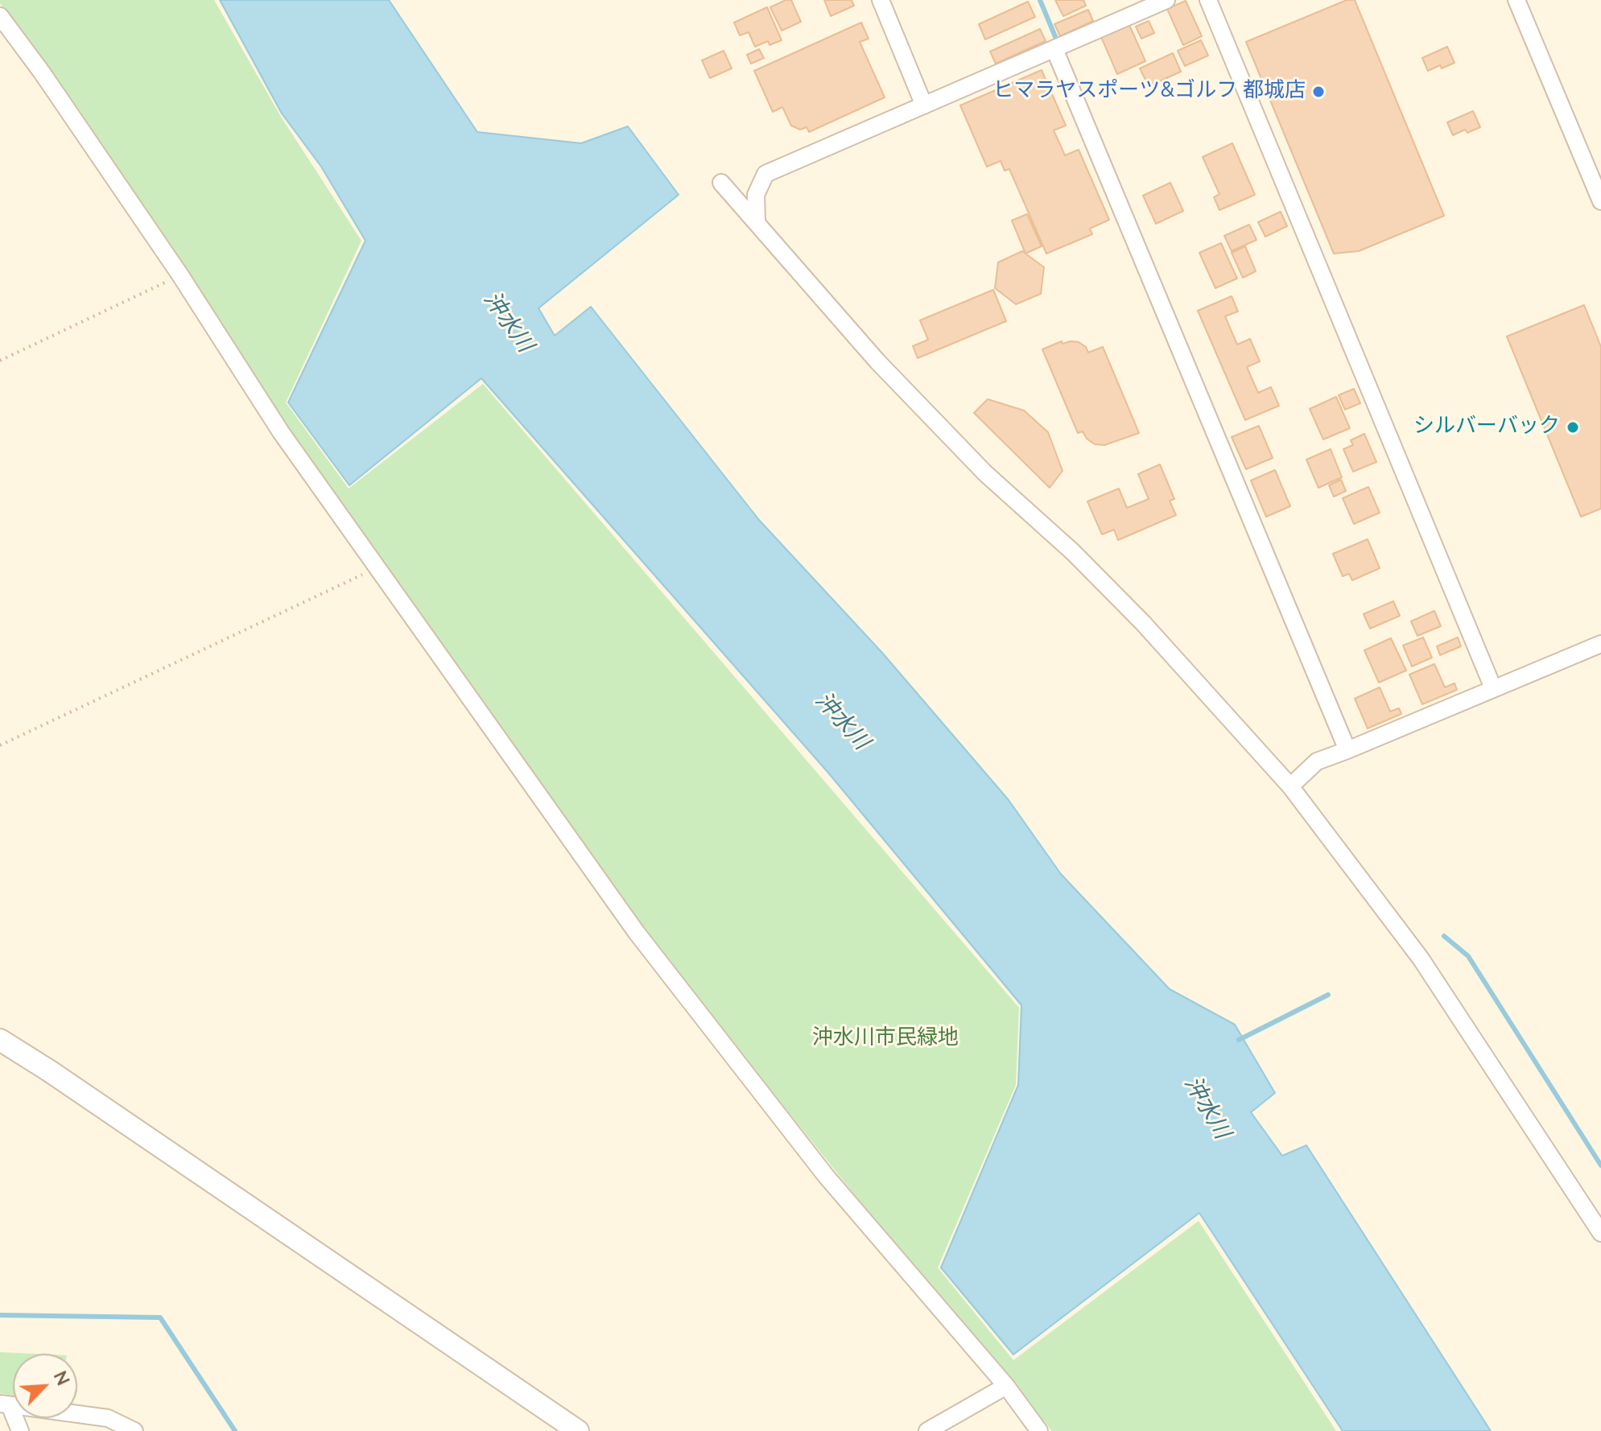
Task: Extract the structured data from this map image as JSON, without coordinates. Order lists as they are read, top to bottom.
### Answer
{
  "water": ["沖水川"],
  "parks": ["沖水川市民緑地"],
  "places": ["ヒマラヤスポーツ&ゴルフ 都城店", "シルバーバック"],
  "north": "top right"
}
